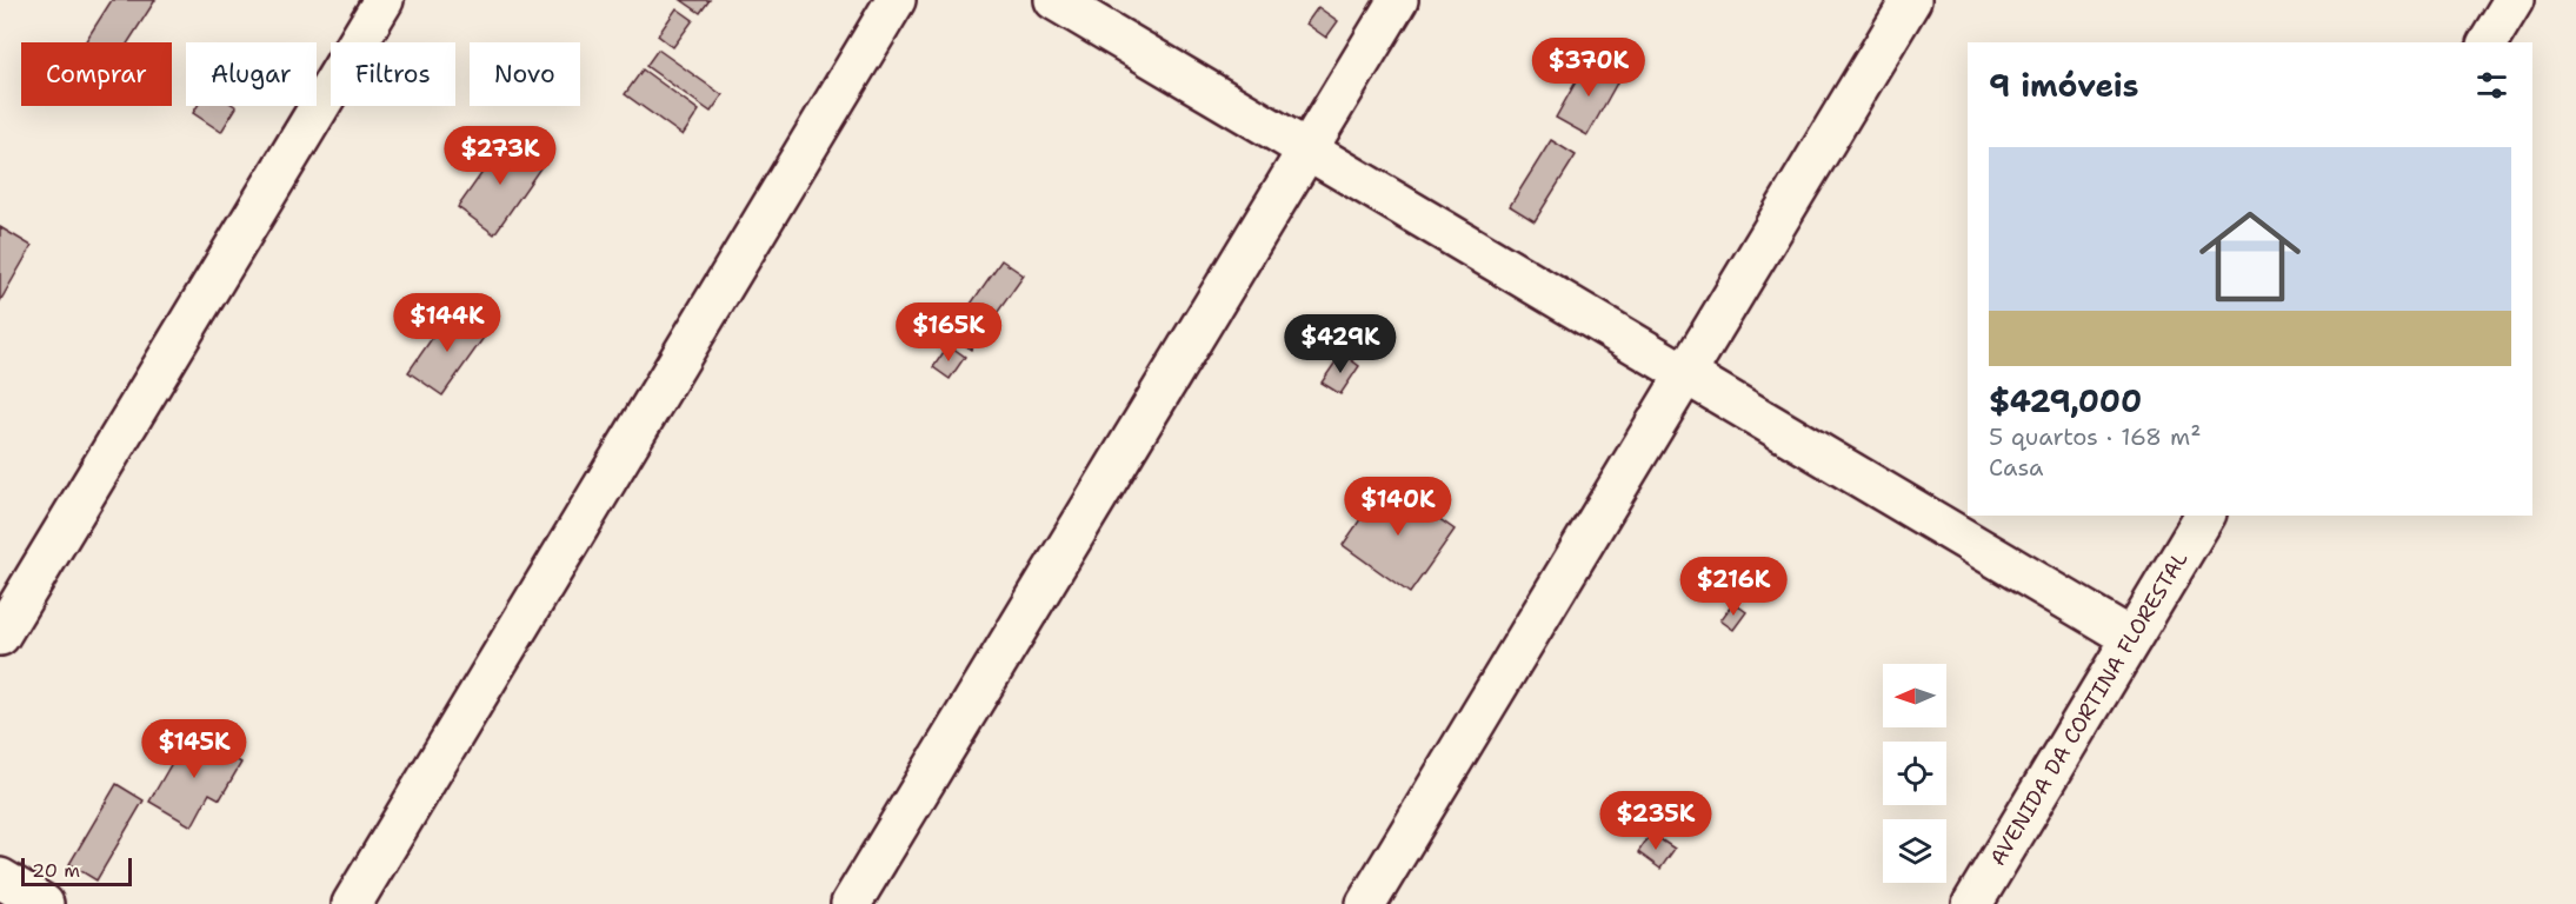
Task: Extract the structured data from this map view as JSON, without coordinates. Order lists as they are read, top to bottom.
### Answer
{
  "streets": {
    "street": ["AVENIDA DA CORTINA FLORESTAL"]
  },
  "scale_bar": "20 m",
  "north": "left",
  "page": {
    "price": [
      "$370K",
      "$273K",
      "$144K",
      "$165K",
      "$429K",
      "$140K",
      "$216K",
      "$145K",
      "$235K"
    ],
    "chip": [
      "Comprar",
      "Alugar",
      "Filtros",
      "Novo"
    ],
    "heading": "9 imóveis",
    "list": [
      {
        "name": "$429,000",
        "note": "5 quartos · 168 m² · Casa"
      }
    ],
    "scale": "20 m"
  }
}
